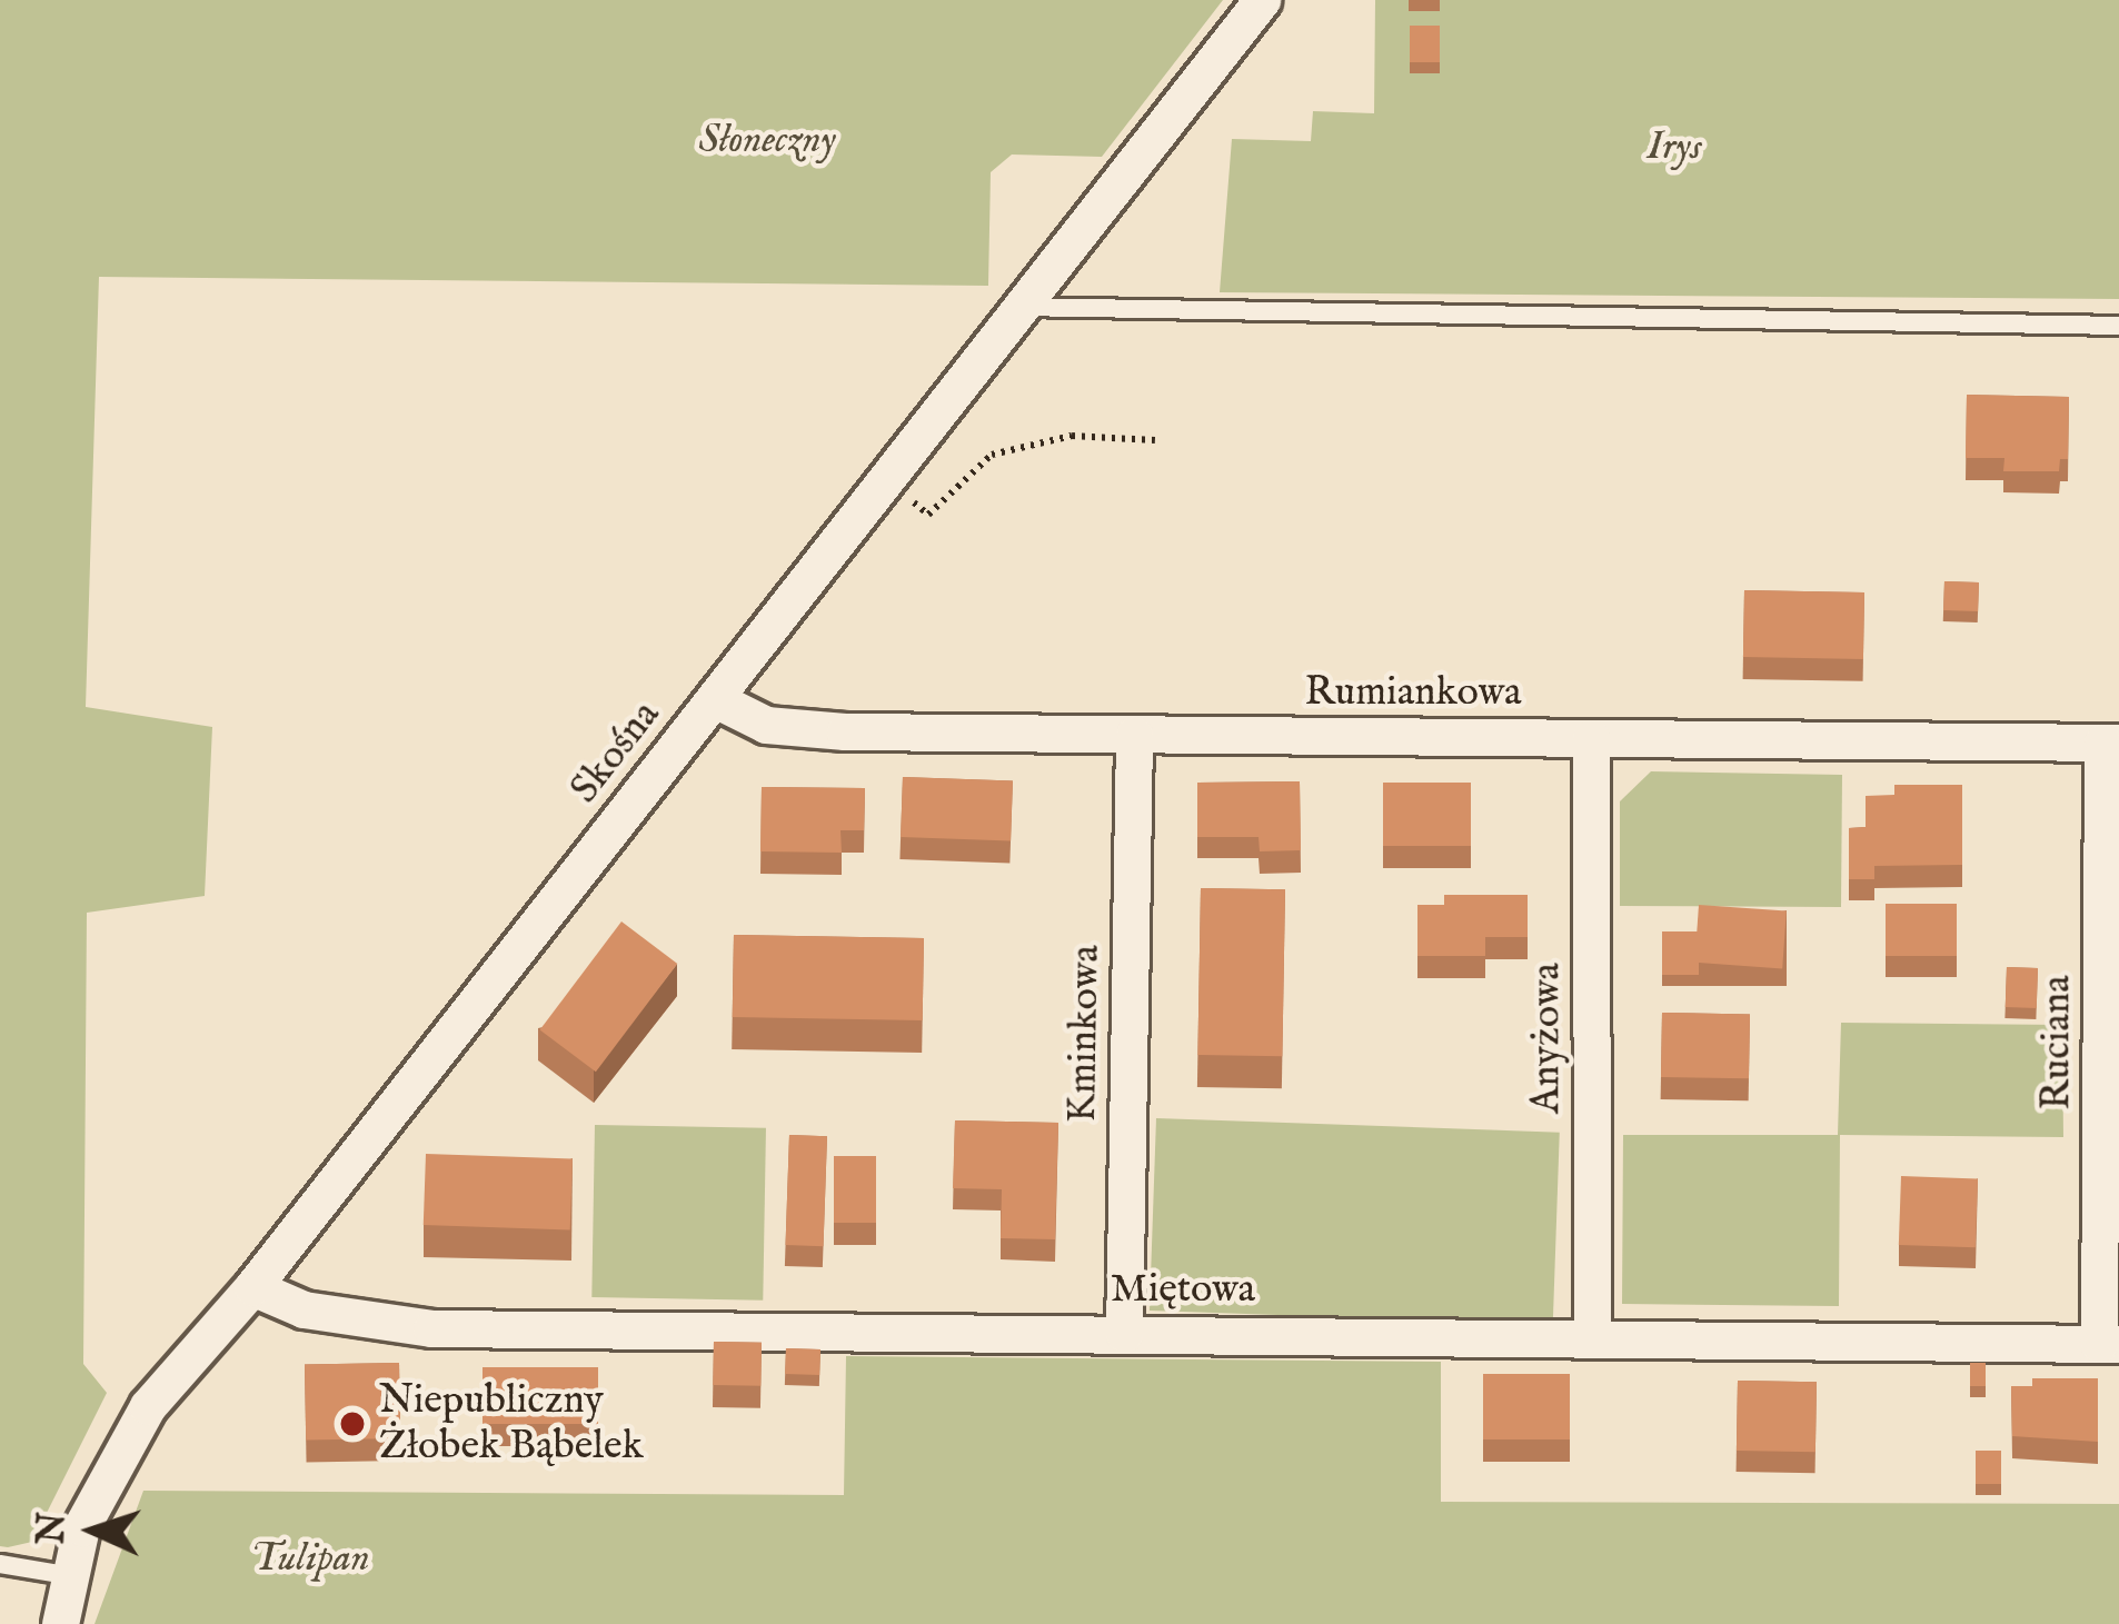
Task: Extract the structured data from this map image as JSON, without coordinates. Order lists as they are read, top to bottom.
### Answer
{
  "streets": {
    "street": [
      "Rumiankowa",
      "Skośna",
      "Kminkowa",
      "Anyżowa",
      "Ruciana",
      "Miętowa"
    ]
  },
  "crossings": [
    ["Rumiankowa", "Skośna"],
    ["Rumiankowa", "Kminkowa"],
    ["Rumiankowa", "Anyżowa"],
    ["Rumiankowa", "Ruciana"],
    ["Skośna", "Miętowa"],
    ["Kminkowa", "Miętowa"],
    ["Anyżowa", "Miętowa"],
    ["Ruciana", "Miętowa"]
  ],
  "parks": ["Słoneczny", "Irys", "Tulipan"],
  "places": ["Niepubliczny Żłobek Bąbelek"],
  "north": "left"
}
